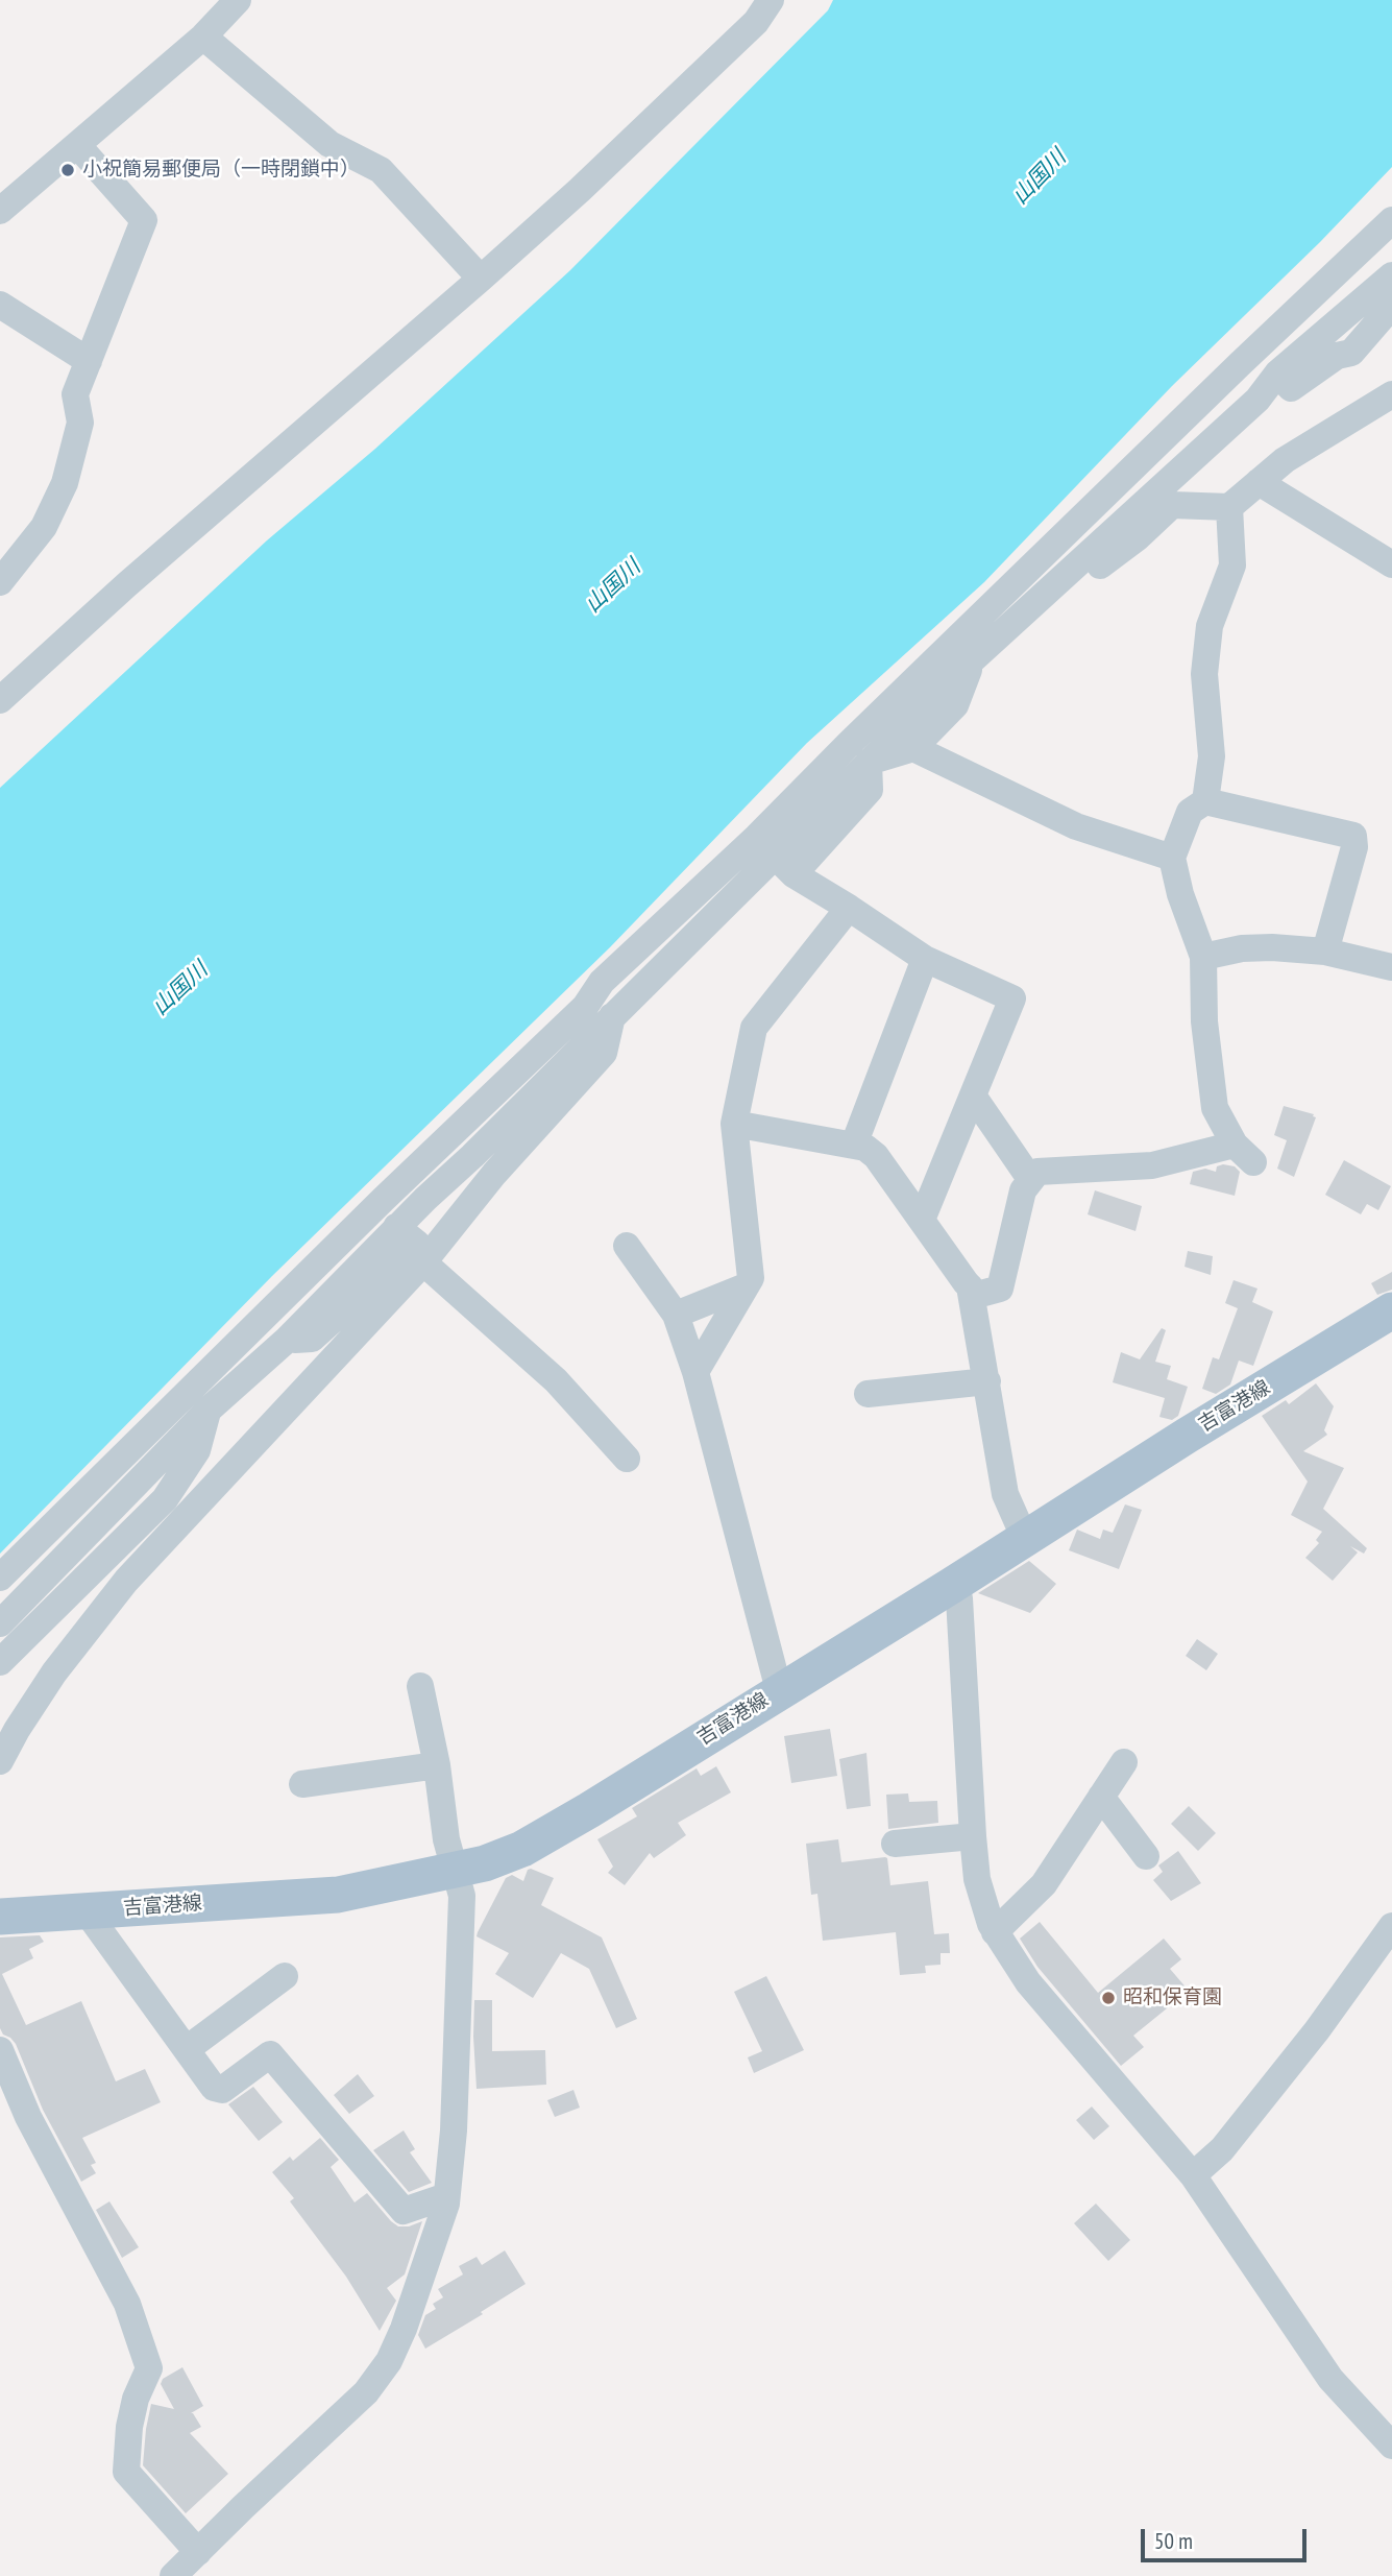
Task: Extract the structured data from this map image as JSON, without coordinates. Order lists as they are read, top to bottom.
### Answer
{
  "streets": {
    "main road": ["吉富港線"]
  },
  "water": ["山国川"],
  "places": ["小祝簡易郵便局（一時閉鎖中）", "昭和保育園"],
  "scale_bar": "50 m"
}
